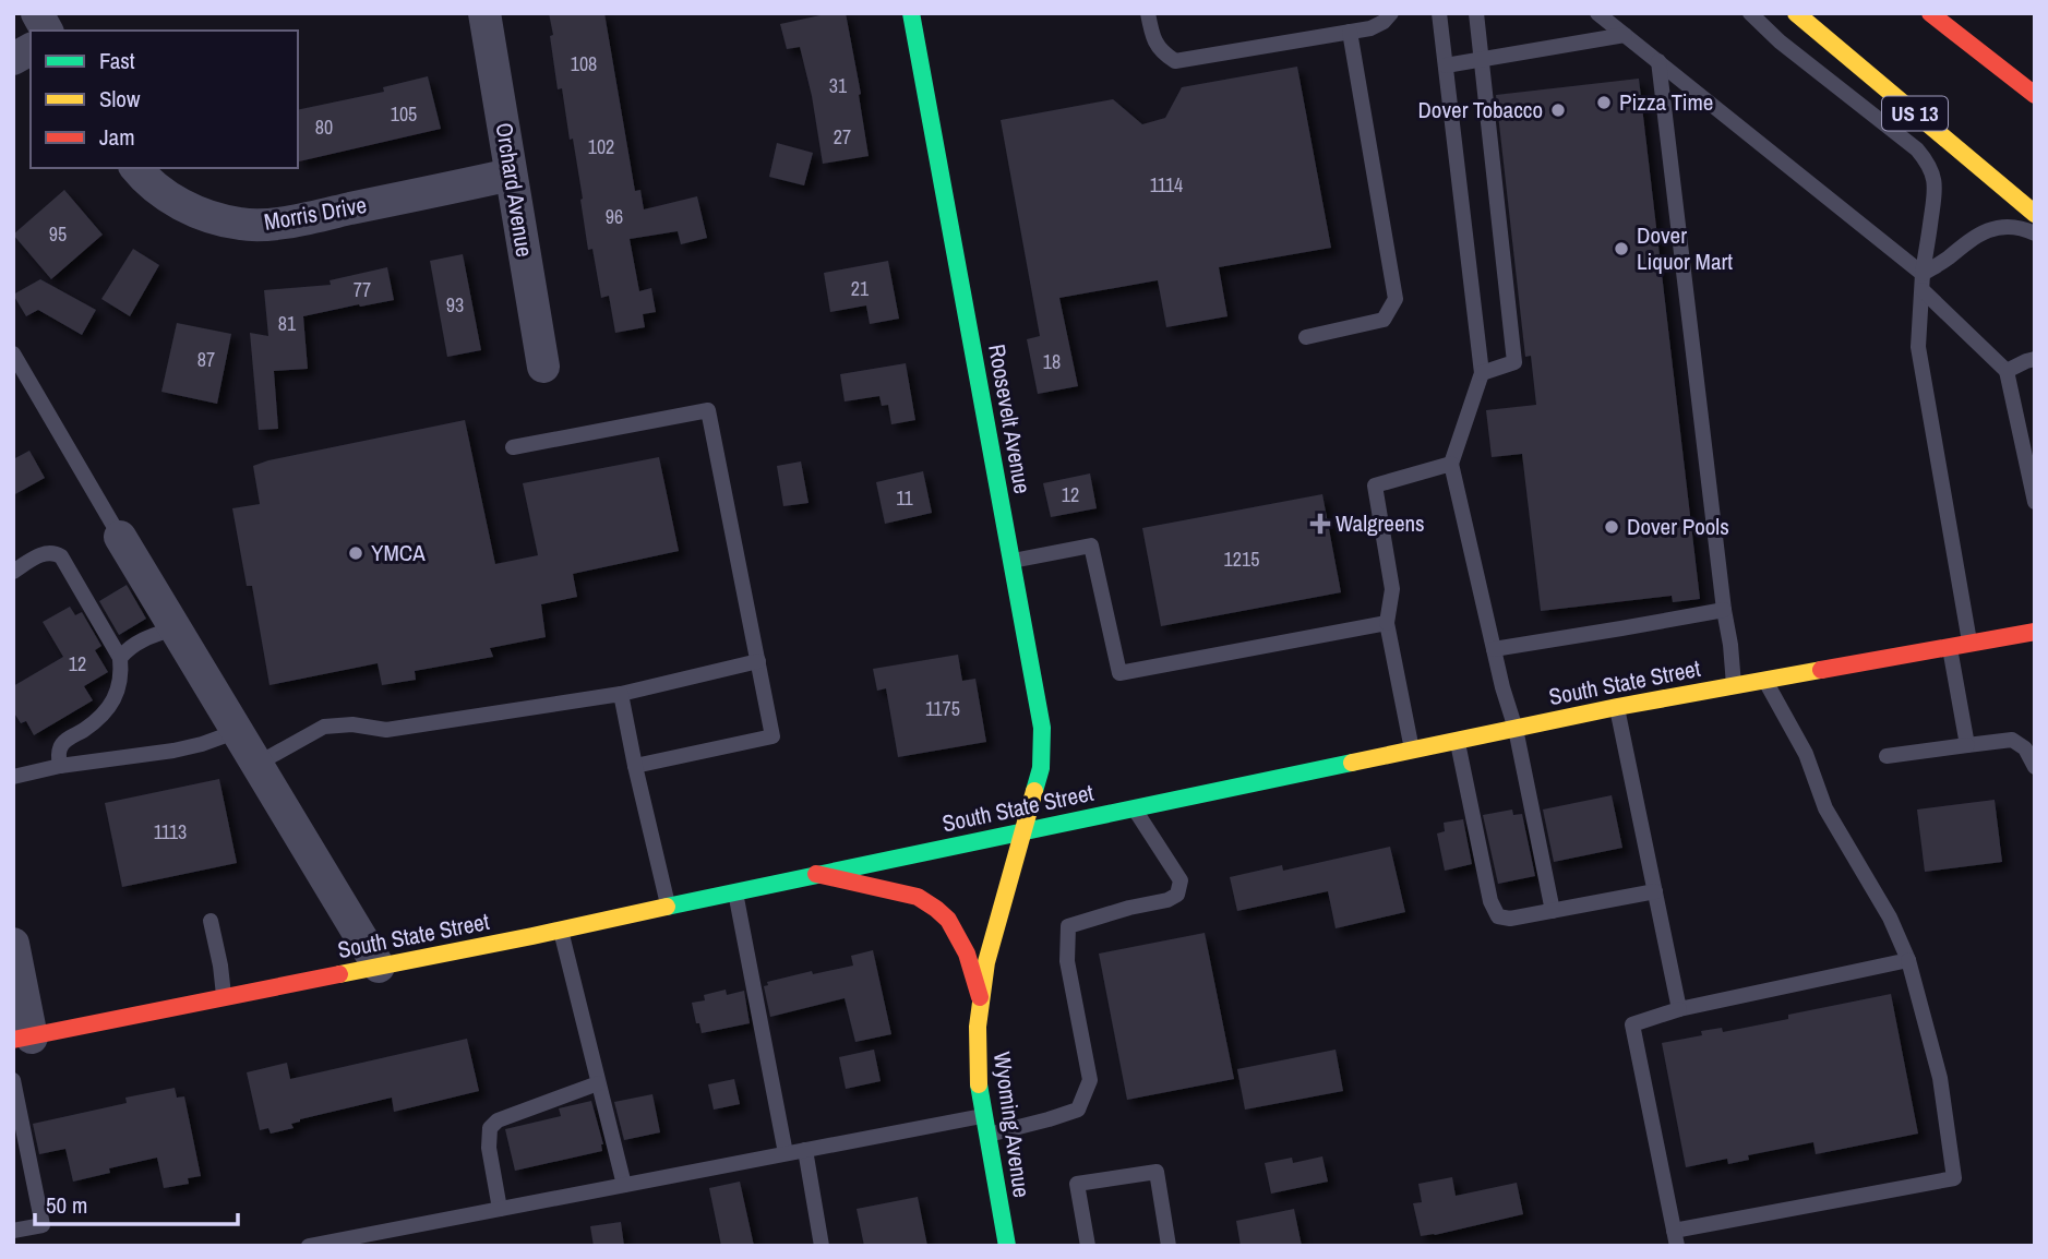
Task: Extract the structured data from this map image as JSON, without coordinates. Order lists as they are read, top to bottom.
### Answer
{
  "streets": {
    "main road": [
      "US 13",
      "Roosevelt Avenue",
      "South State Street",
      "Wyoming Avenue"
    ],
    "street": ["Orchard Avenue", "Morris Drive"]
  },
  "crossings": [
    ["Orchard Avenue", "Morris Drive"],
    ["Roosevelt Avenue", "South State Street"],
    ["Roosevelt Avenue", "Wyoming Avenue"],
    ["South State Street", "Wyoming Avenue"]
  ],
  "places": {
    "other": [
      "Pizza Time",
      "Dover Tobacco",
      "Dover Liquor Mart",
      "Dover Pools",
      "YMCA"
    ],
    "health": ["Walgreens"]
  },
  "house_numbers": [
    "108",
    "31",
    "105",
    "80",
    "27",
    "102",
    "1114",
    "96",
    "95",
    "21",
    "77",
    "93",
    "81",
    "87",
    "18",
    "12",
    "11",
    "1215",
    "12",
    "1175",
    "1113"
  ],
  "legend": ["Fast", "Slow", "Jam"],
  "scale_bar": "50 m"
}
